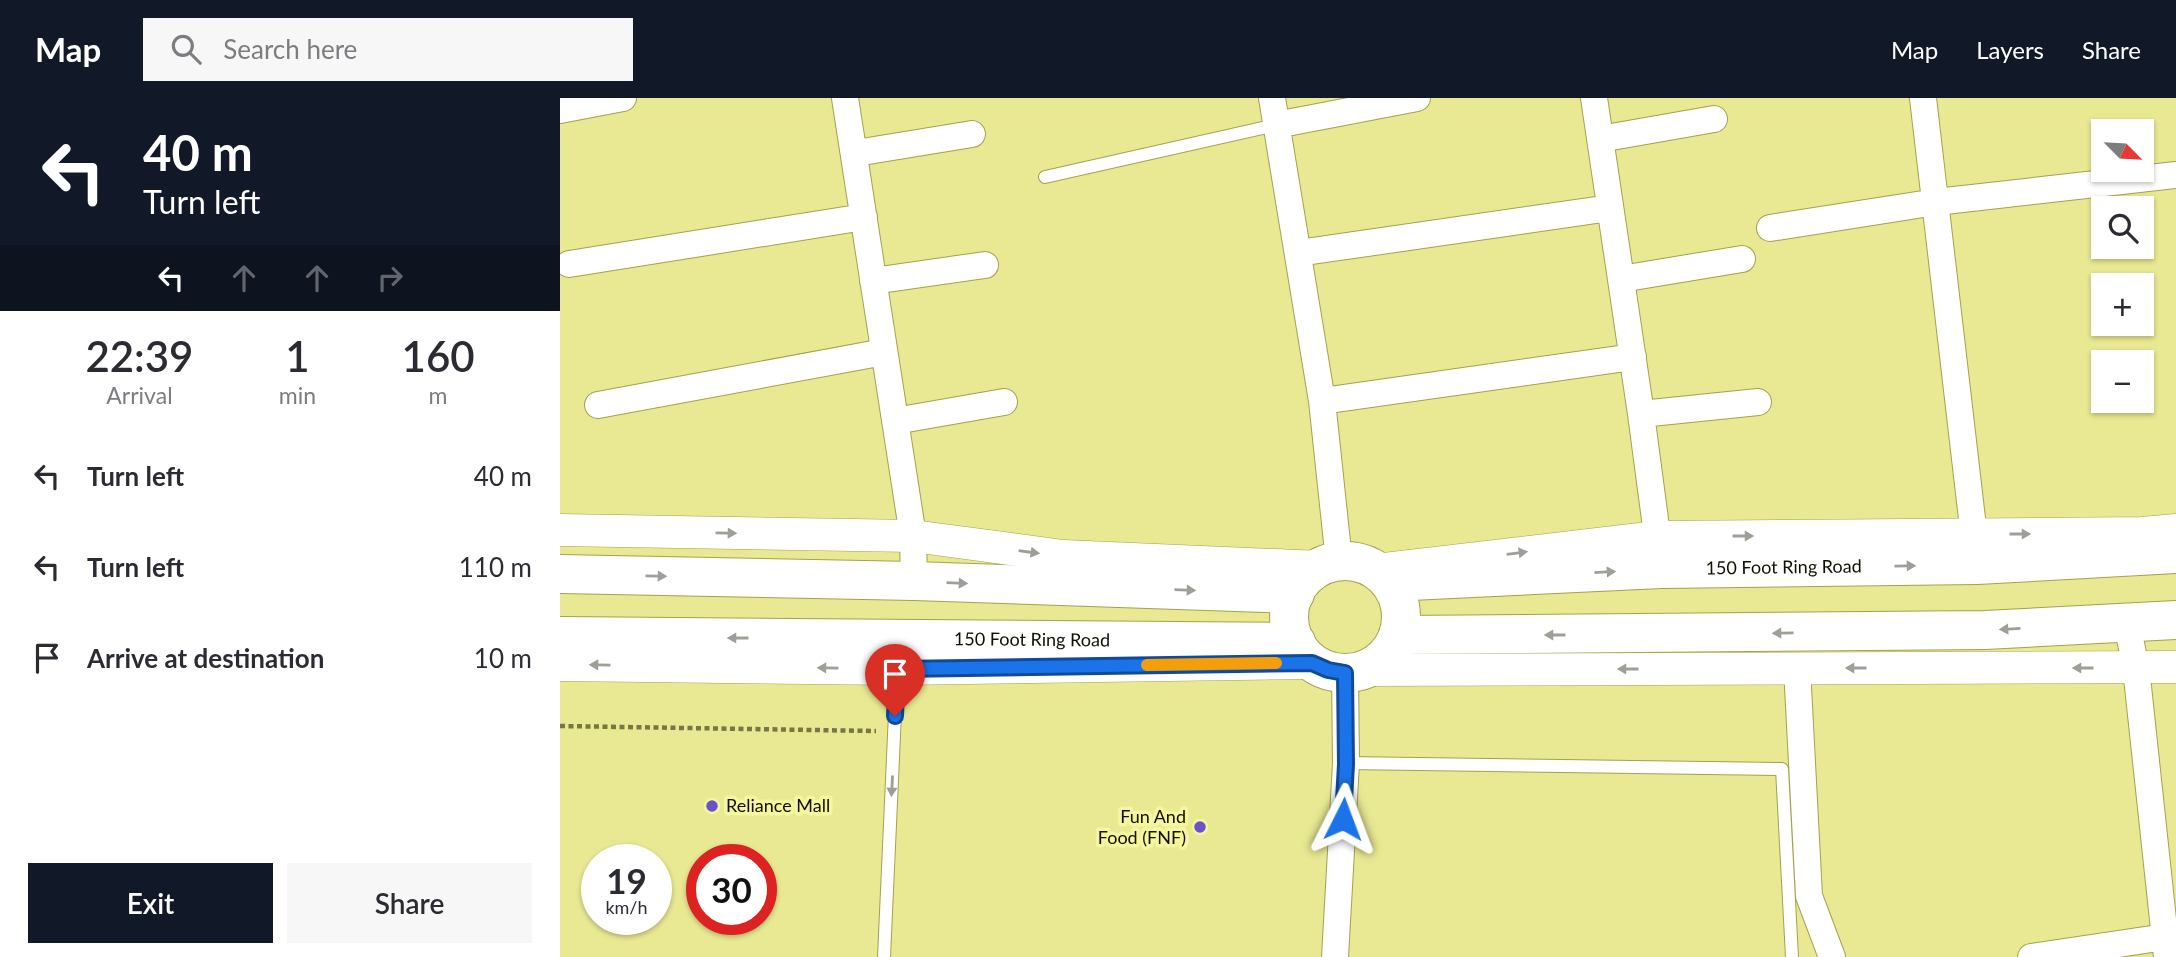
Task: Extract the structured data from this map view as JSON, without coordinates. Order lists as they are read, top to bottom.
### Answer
{
  "streets": {
    "highway": ["150 Foot Ring Road"]
  },
  "places": ["Reliance Mall", "Fun And Food (FNF)"],
  "north": "bottom right",
  "page": {
    "header": "Map",
    "search": "Search here",
    "nav": ["Map", "Layers", "Share"],
    "turn": ["40 m", "Turn left"],
    "map_buttons": ["+", "−"],
    "eta": [
      "22:39",
      "Arrival",
      "1",
      "min",
      "160",
      "m"
    ],
    "list": [
      {
        "name": "Turn left",
        "value": "40 m"
      },
      {
        "name": "Turn left",
        "value": "110 m"
      },
      {
        "name": "Arrive at destination",
        "value": "10 m"
      }
    ],
    "speed": "19 km/h",
    "limit": "30",
    "buttons": ["Exit", "Share"]
  }
}
